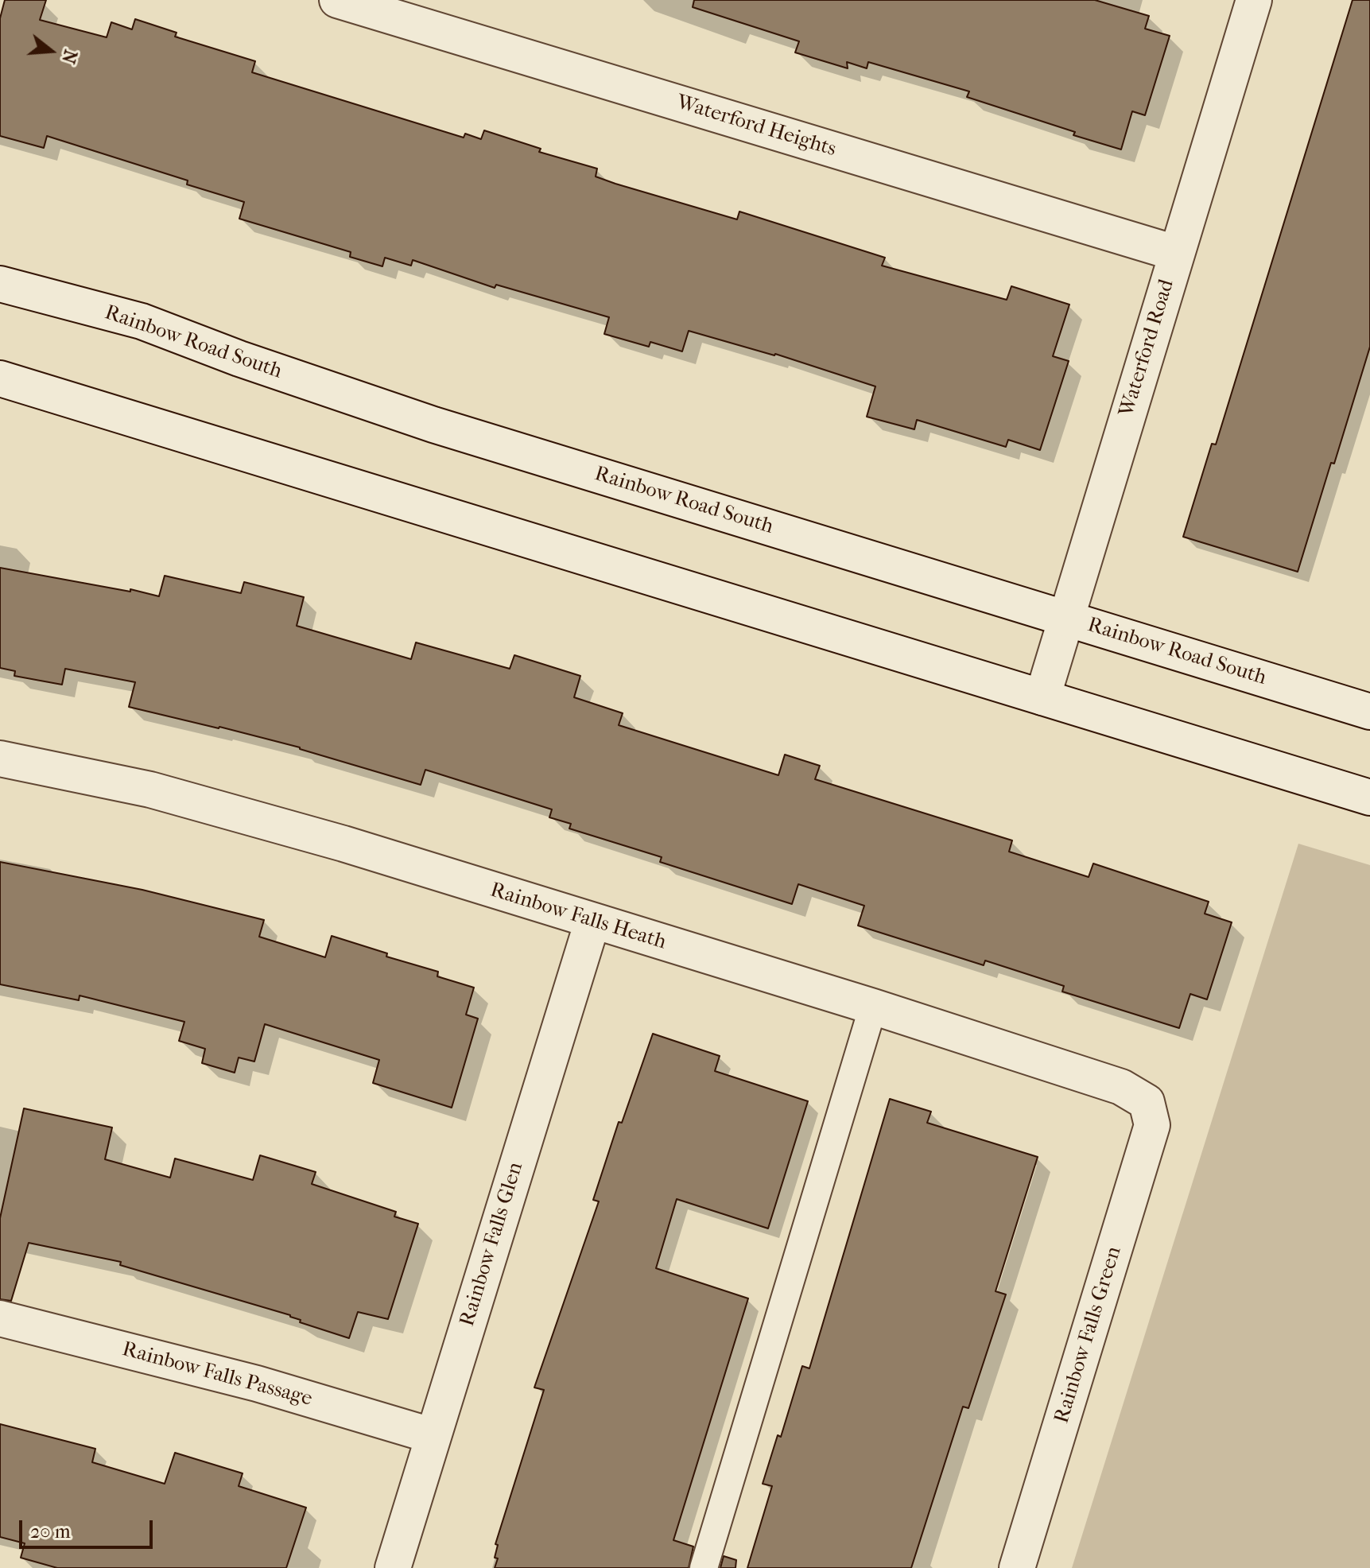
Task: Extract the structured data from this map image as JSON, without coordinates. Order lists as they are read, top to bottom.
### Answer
{
  "streets": {
    "street": [
      "Waterford Heights",
      "Rainbow Road South",
      "Waterford Road",
      "Rainbow Falls Heath",
      "Rainbow Falls Glen",
      "Rainbow Falls Green",
      "Rainbow Falls Passage"
    ]
  },
  "crossings": [
    ["Waterford Heights", "Waterford Road"],
    ["Rainbow Road South", "Waterford Road"],
    ["Rainbow Falls Heath", "Rainbow Falls Glen"],
    ["Rainbow Falls Heath", "Rainbow Falls Green"],
    ["Rainbow Falls Glen", "Rainbow Falls Passage"]
  ],
  "scale_bar": "20 m",
  "north": "right"
}
